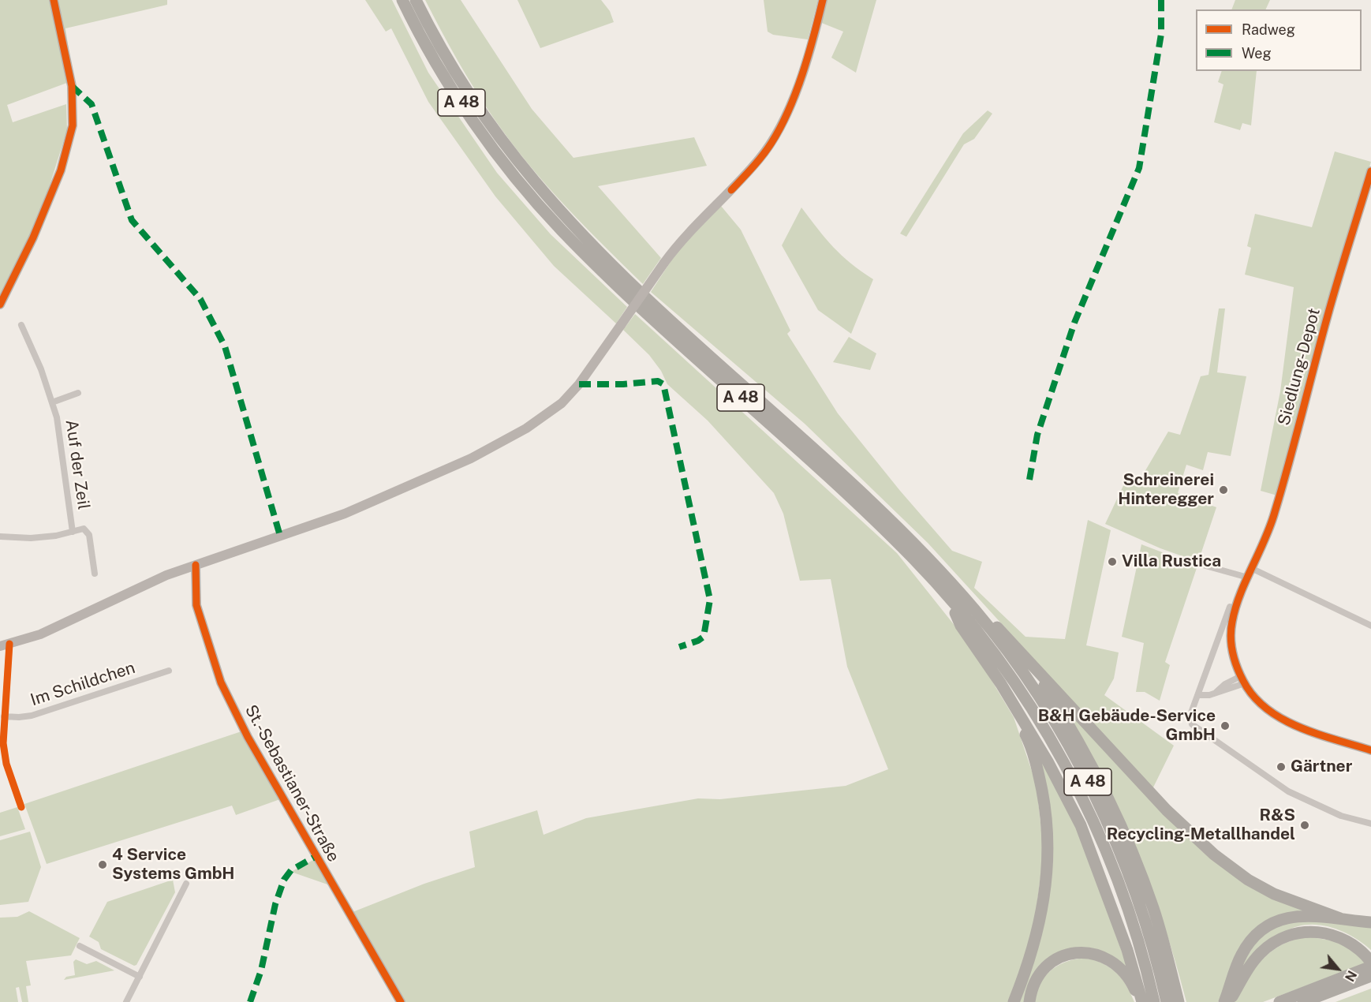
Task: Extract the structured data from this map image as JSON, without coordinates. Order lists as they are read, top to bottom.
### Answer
{
  "streets": {
    "highway": ["A 48"],
    "street": [
      "Siedlung-Depot",
      "Auf der Zeil",
      "Im Schildchen",
      "St.-Sebastianer-Straße"
    ]
  },
  "places": [
    "Schreinerei Hinteregger",
    "Villa Rustica",
    "B&H Gebäude-Service GmbH",
    "Gärtner",
    "R&S Recycling-Metallhandel",
    "4 Service Systems GmbH"
  ],
  "legend": ["Radweg", "Weg"],
  "north": "bottom right"
}
